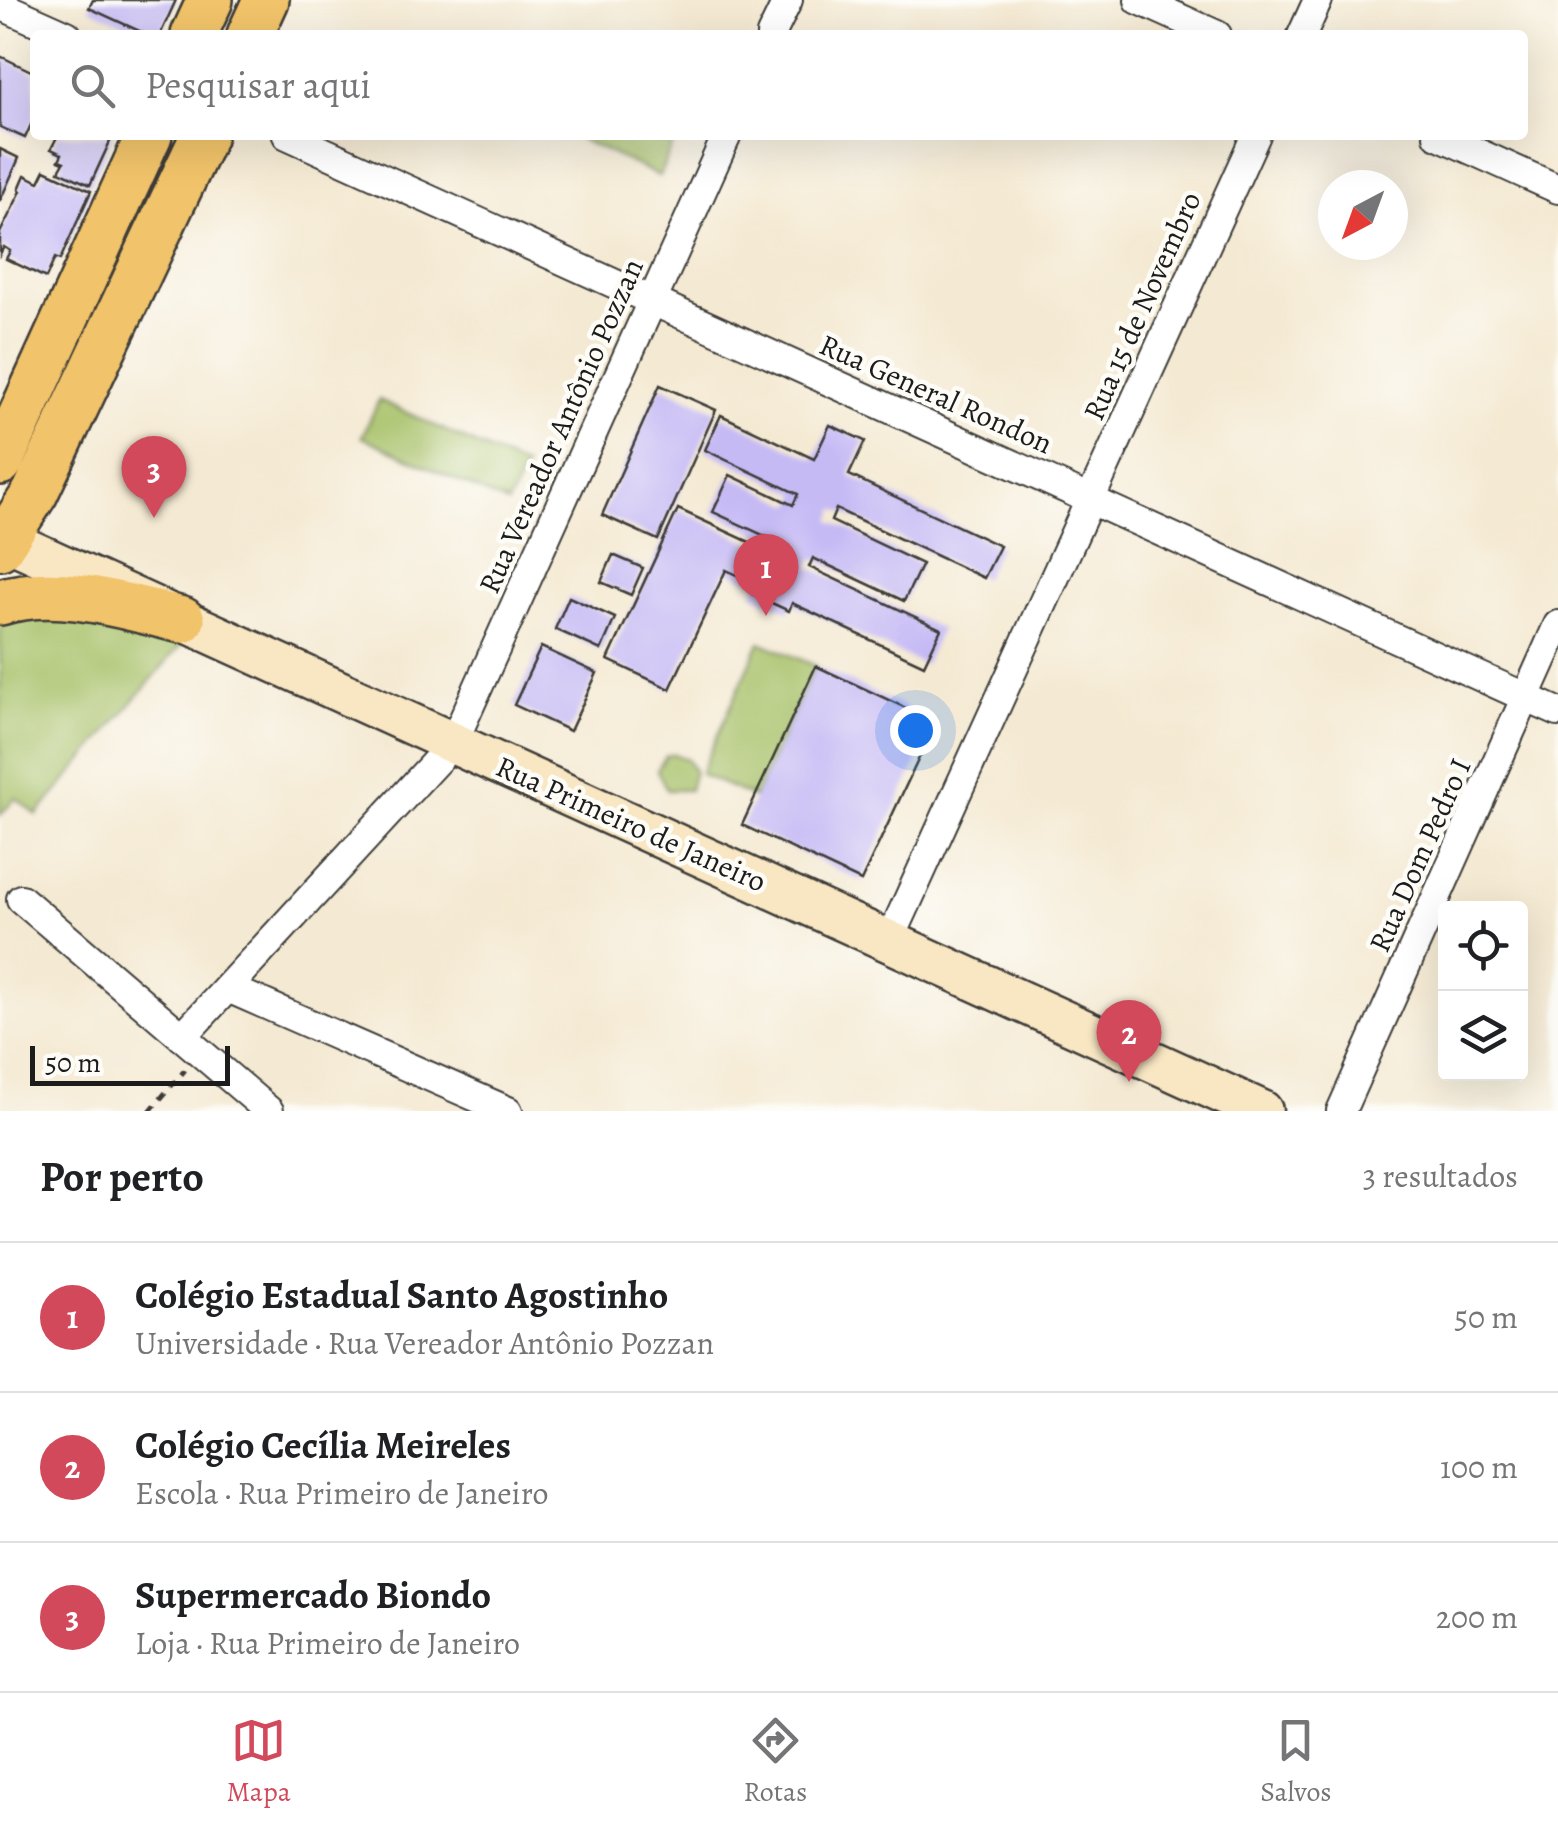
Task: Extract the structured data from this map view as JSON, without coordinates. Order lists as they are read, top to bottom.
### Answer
{
  "streets": {
    "street": [
      "Rua 15 de Novembro",
      "Rua General Rondon",
      "Rua Vereador Antônio Pozzan",
      "Rua Primeiro de Janeiro",
      "Rua Dom Pedro I"
    ]
  },
  "crossings": [
    ["Rua 15 de Novembro", "Rua General Rondon"],
    ["Rua 15 de Novembro", "Rua Primeiro de Janeiro"],
    ["Rua General Rondon", "Rua Vereador Antônio Pozzan"],
    ["Rua General Rondon", "Rua Dom Pedro I"],
    ["Rua Vereador Antônio Pozzan", "Rua Primeiro de Janeiro"]
  ],
  "scale_bar": "50 m",
  "north": "bottom left",
  "page": {
    "search": "Pesquisar aqui",
    "pins": ["3", "1", "2"],
    "scale": "50 m",
    "heading": ["Por perto", "3 resultados"],
    "list": [
      {
        "mark": "1",
        "name": "Colégio Estadual Santo Agostinho",
        "note": "Universidade · Rua Vereador Antônio Pozzan",
        "value": "50 m"
      },
      {
        "mark": "2",
        "name": "Colégio Cecília Meireles",
        "note": "Escola · Rua Primeiro de Janeiro",
        "value": "100 m"
      },
      {
        "mark": "3",
        "name": "Supermercado Biondo",
        "note": "Loja · Rua Primeiro de Janeiro",
        "value": "200 m"
      }
    ],
    "nav": ["Mapa", "Rotas", "Salvos"]
  }
}
